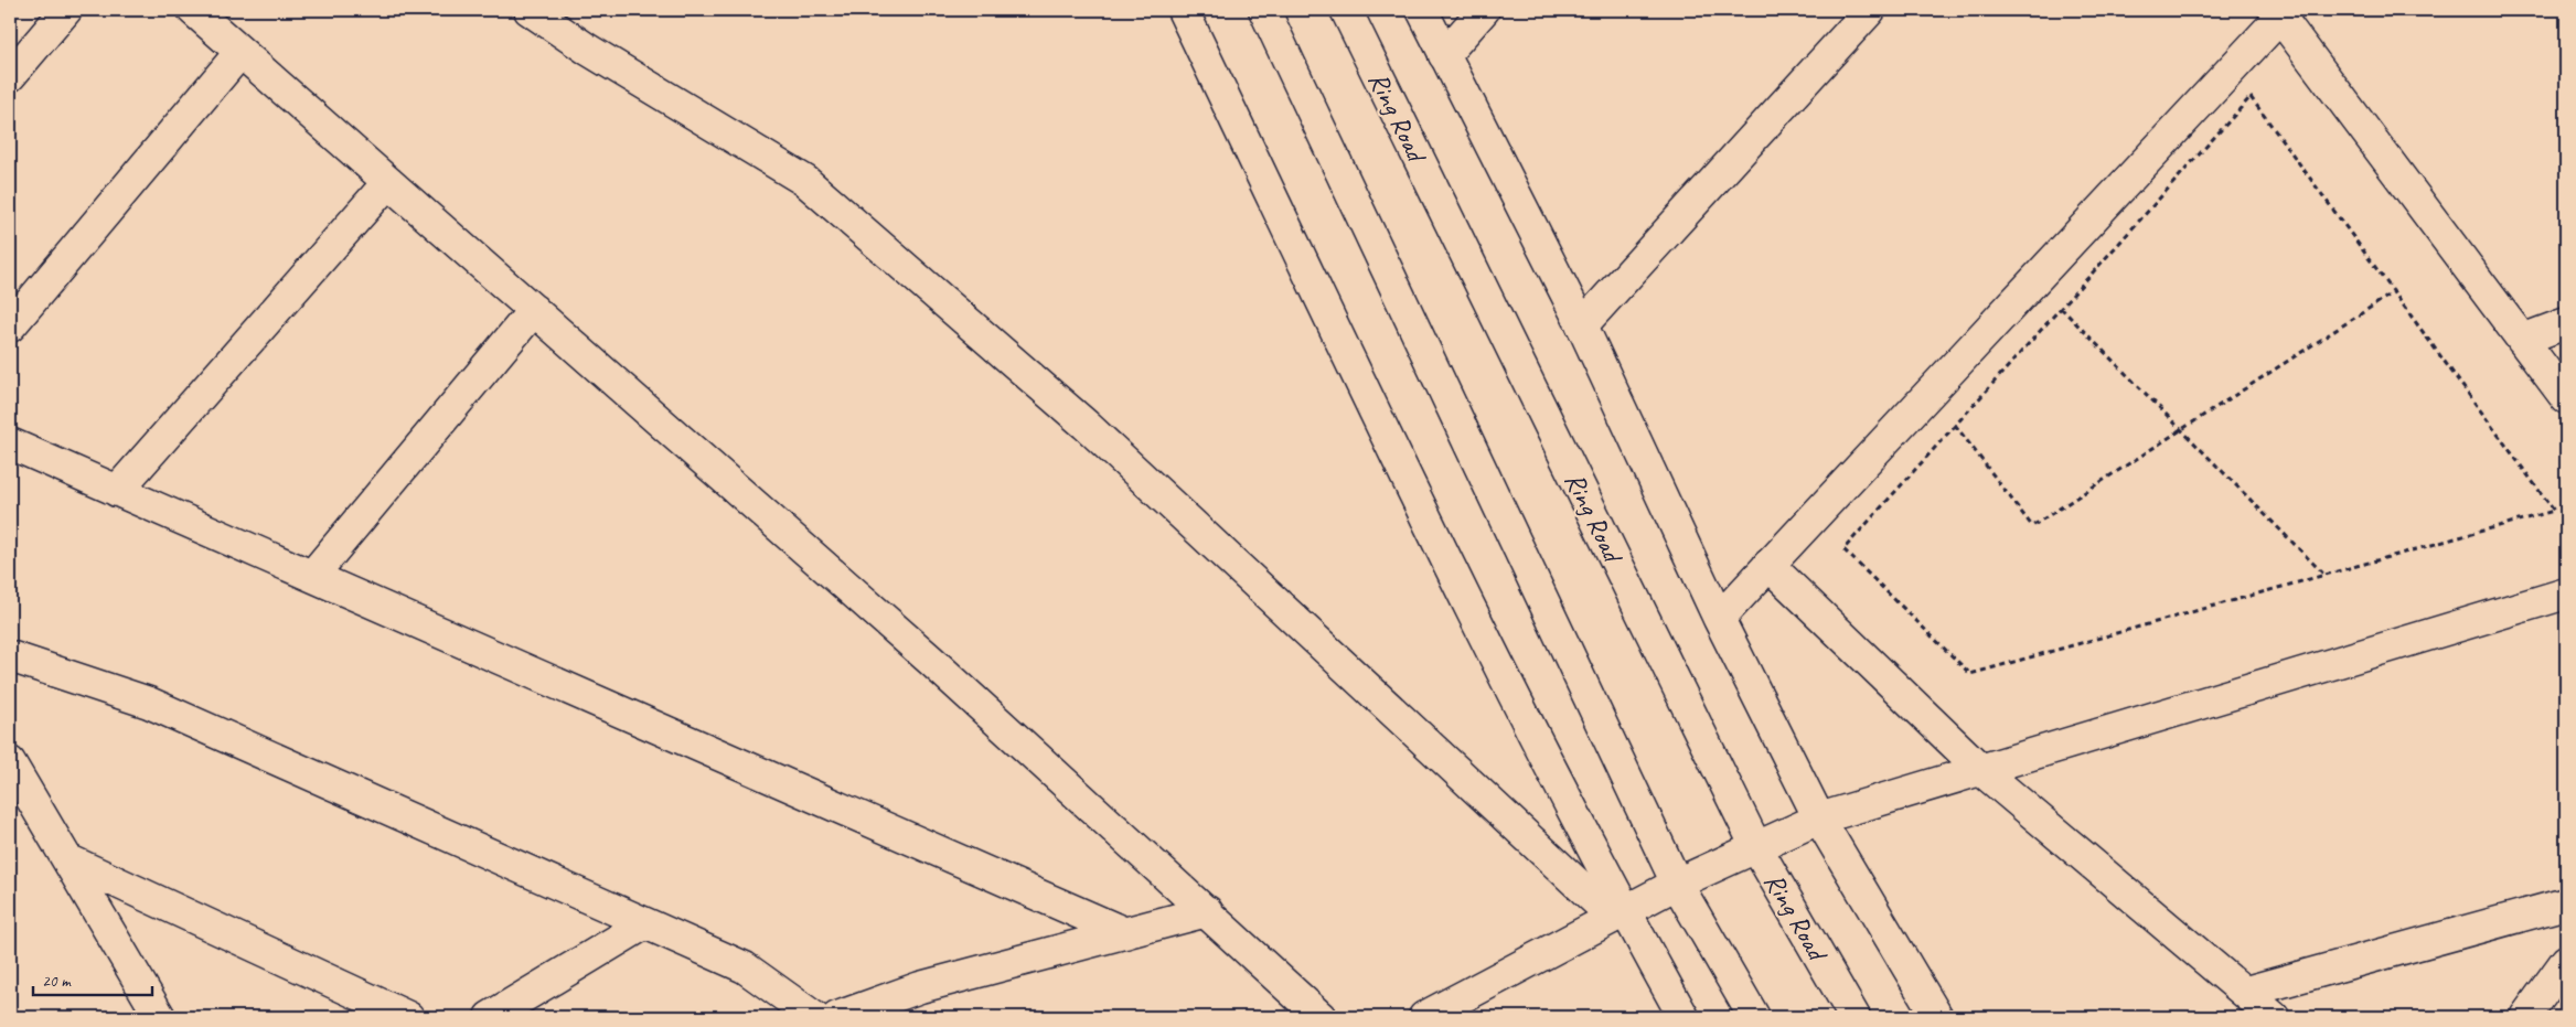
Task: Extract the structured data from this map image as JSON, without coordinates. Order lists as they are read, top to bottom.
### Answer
{
  "streets": {
    "main road": ["Ring Road"]
  },
  "scale_bar": "20 m"
}
